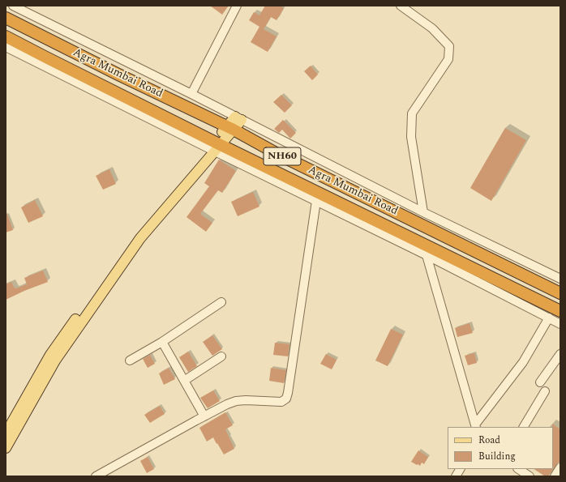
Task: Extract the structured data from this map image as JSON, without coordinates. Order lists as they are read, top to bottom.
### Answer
{
  "streets": {
    "highway": ["Agra Mumbai Road", "NH60"]
  },
  "legend": ["Road", "Building"]
}
